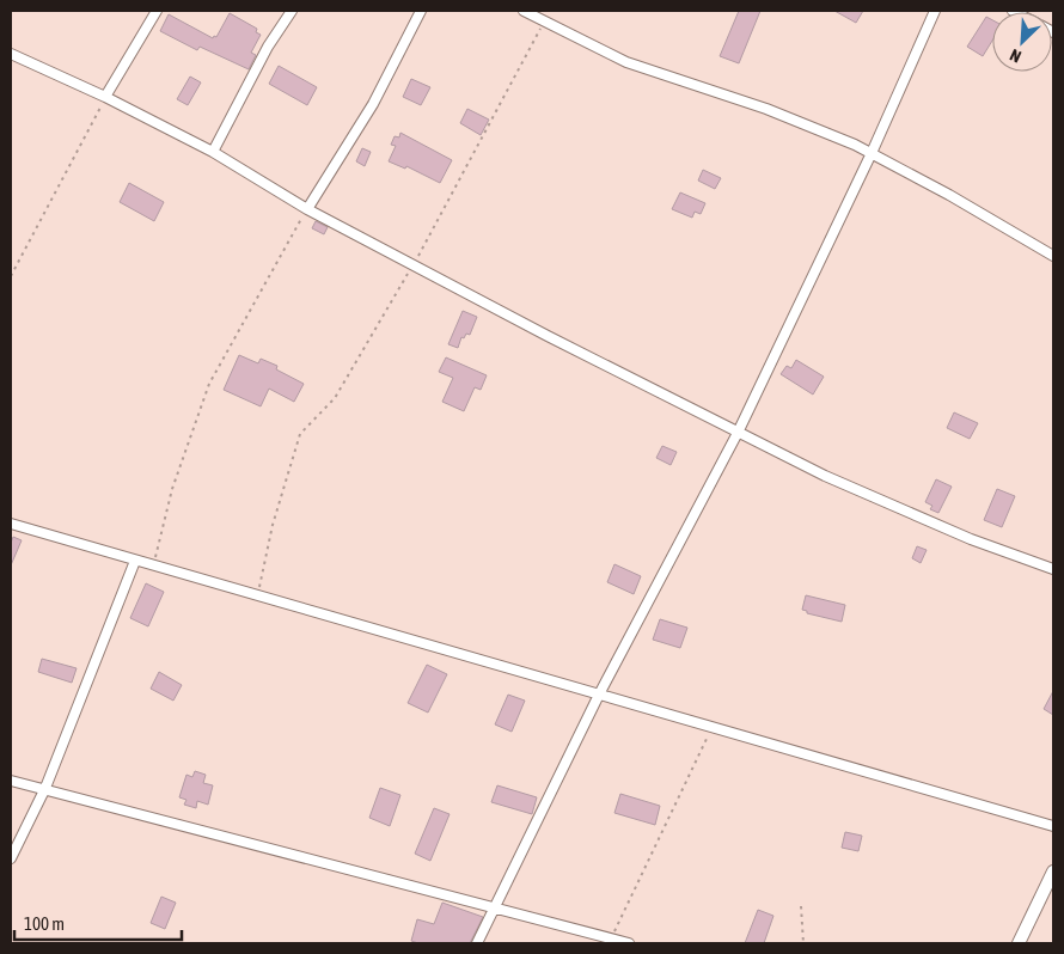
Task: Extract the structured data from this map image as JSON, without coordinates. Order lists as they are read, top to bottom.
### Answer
{
  "scale_bar": "100 m",
  "north": "bottom left"
}
